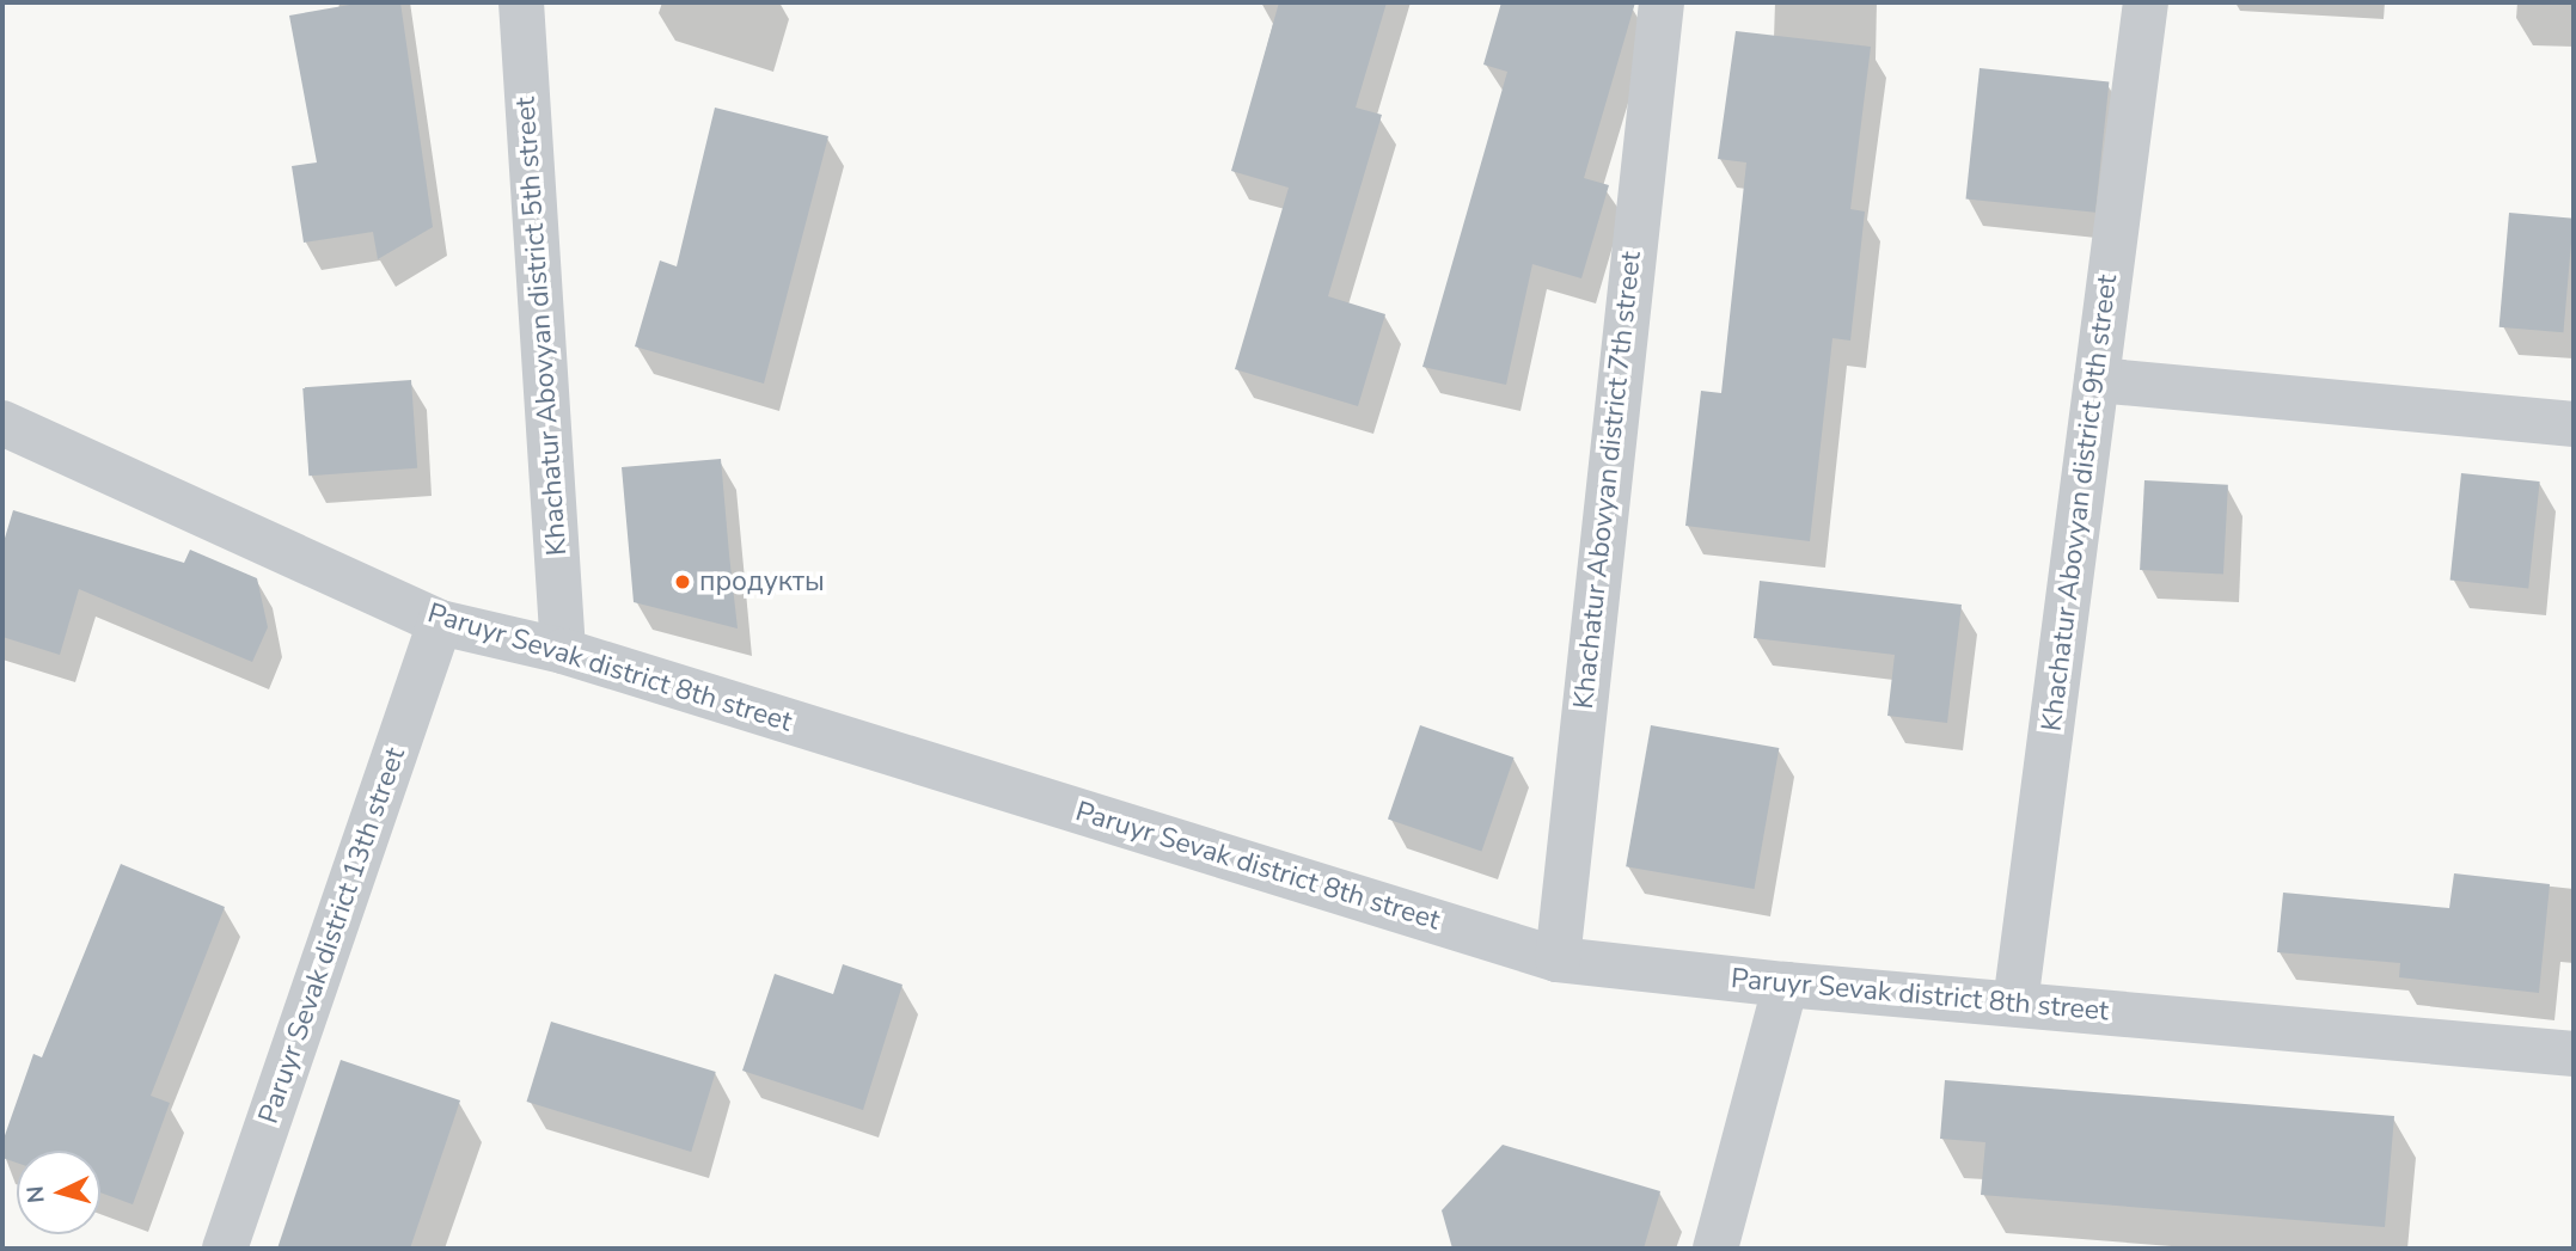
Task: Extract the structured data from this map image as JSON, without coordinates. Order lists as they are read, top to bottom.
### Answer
{
  "streets": {
    "street": [
      "Khachatur Abovyan district 5th street",
      "Khachatur Abovyan district 7th street",
      "Khachatur Abovyan district 9th street",
      "Paruyr Sevak district 8th street",
      "Paruyr Sevak district 13th street"
    ]
  },
  "crossings": [
    ["Khachatur Abovyan district 5th street", "Paruyr Sevak district 8th street"],
    ["Khachatur Abovyan district 7th street", "Paruyr Sevak district 8th street"],
    ["Khachatur Abovyan district 9th street", "Paruyr Sevak district 8th street"],
    ["Paruyr Sevak district 8th street", "Paruyr Sevak district 13th street"]
  ],
  "places": ["продукты"],
  "north": "left"
}
